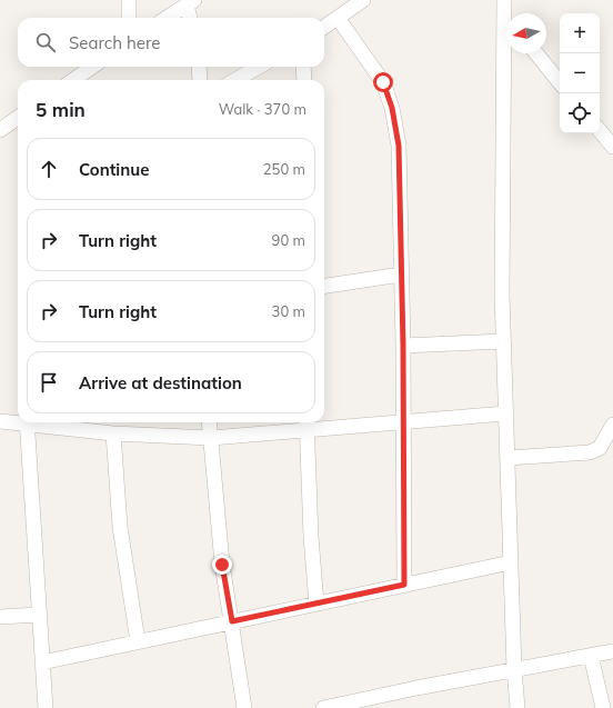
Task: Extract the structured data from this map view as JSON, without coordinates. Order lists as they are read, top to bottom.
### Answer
{
  "north": "left",
  "page": {
    "map_buttons": ["+", "−"],
    "search": "Search here",
    "heading": ["5 min", "Walk · 370 m"],
    "list": [
      ["Continue", "250 m"],
      ["Turn right", "90 m"],
      ["Turn right", "30 m"],
      "Arrive at destination"
    ]
  }
}
